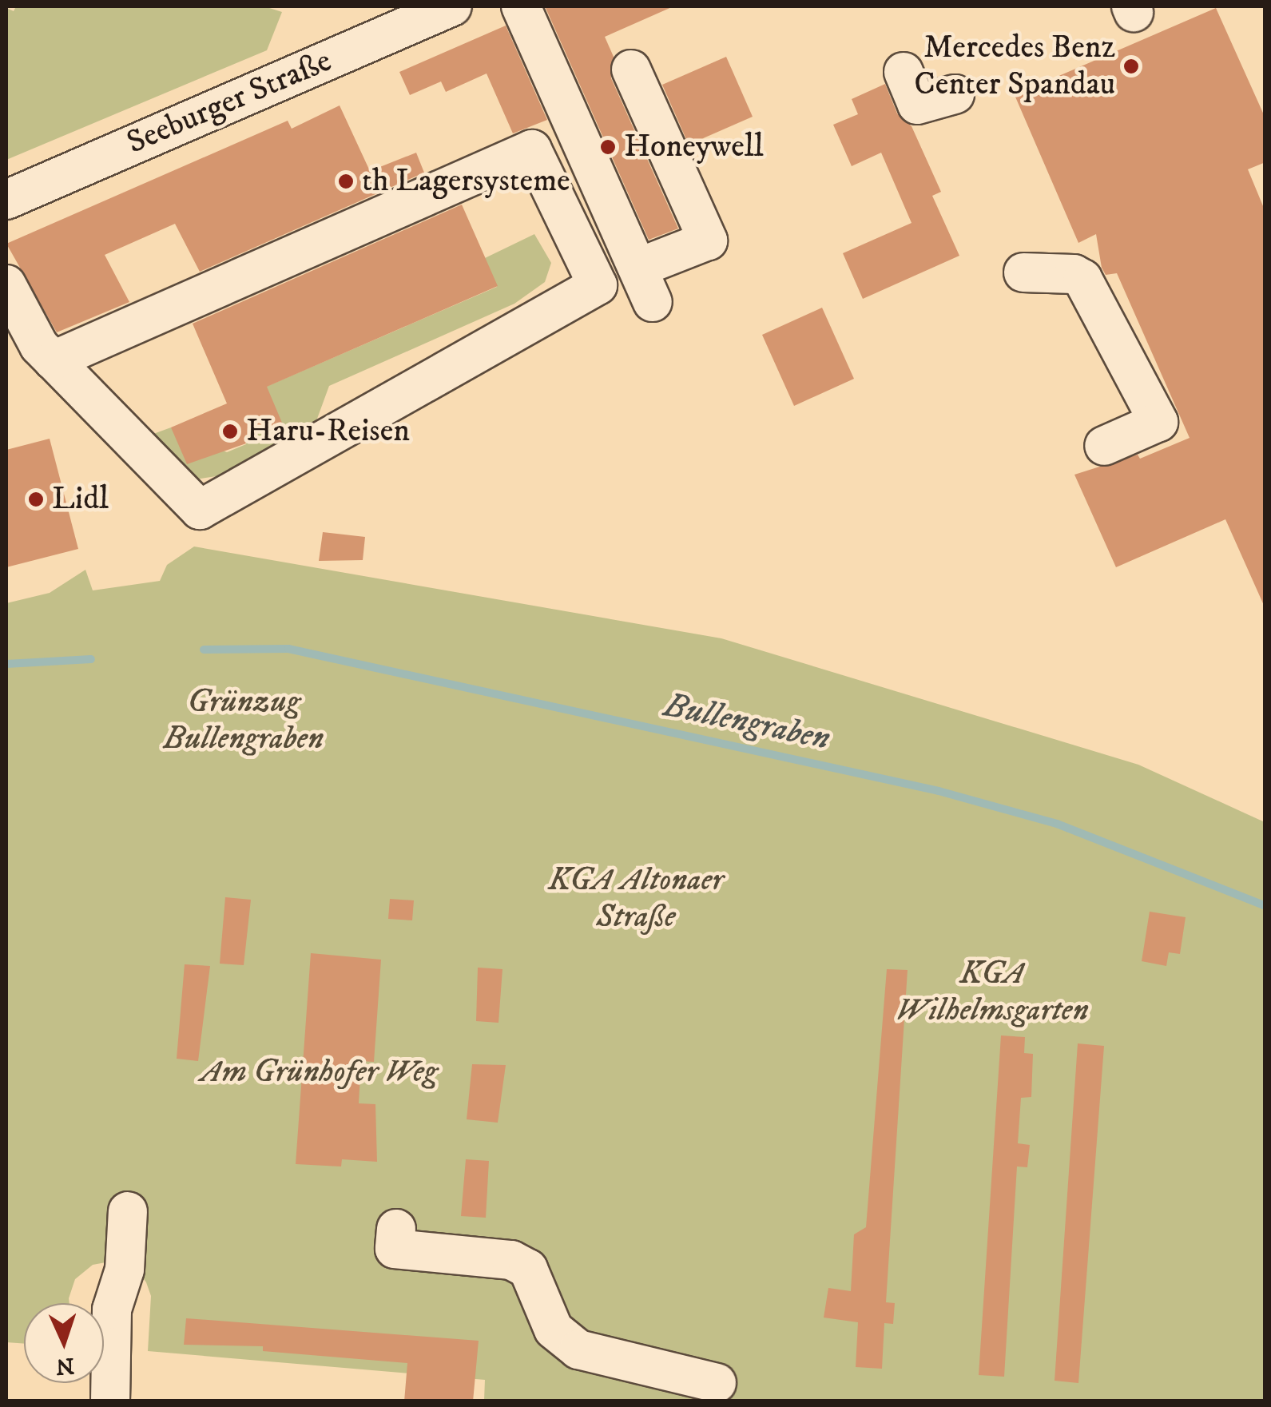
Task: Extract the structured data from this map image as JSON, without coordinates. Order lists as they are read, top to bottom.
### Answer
{
  "streets": {
    "street": ["Seeburger Straße"]
  },
  "water": ["Bullengraben"],
  "parks": [
    "Grünzug Bullengraben",
    "KGA Altonaer Straße",
    "KGA Wilhelmsgarten",
    "Am Grünhofer Weg"
  ],
  "places": [
    "Mercedes Benz Center Spandau",
    "Honeywell",
    "th Lagersysteme",
    "Haru-Reisen",
    "Lidl"
  ],
  "north": "bottom"
}
